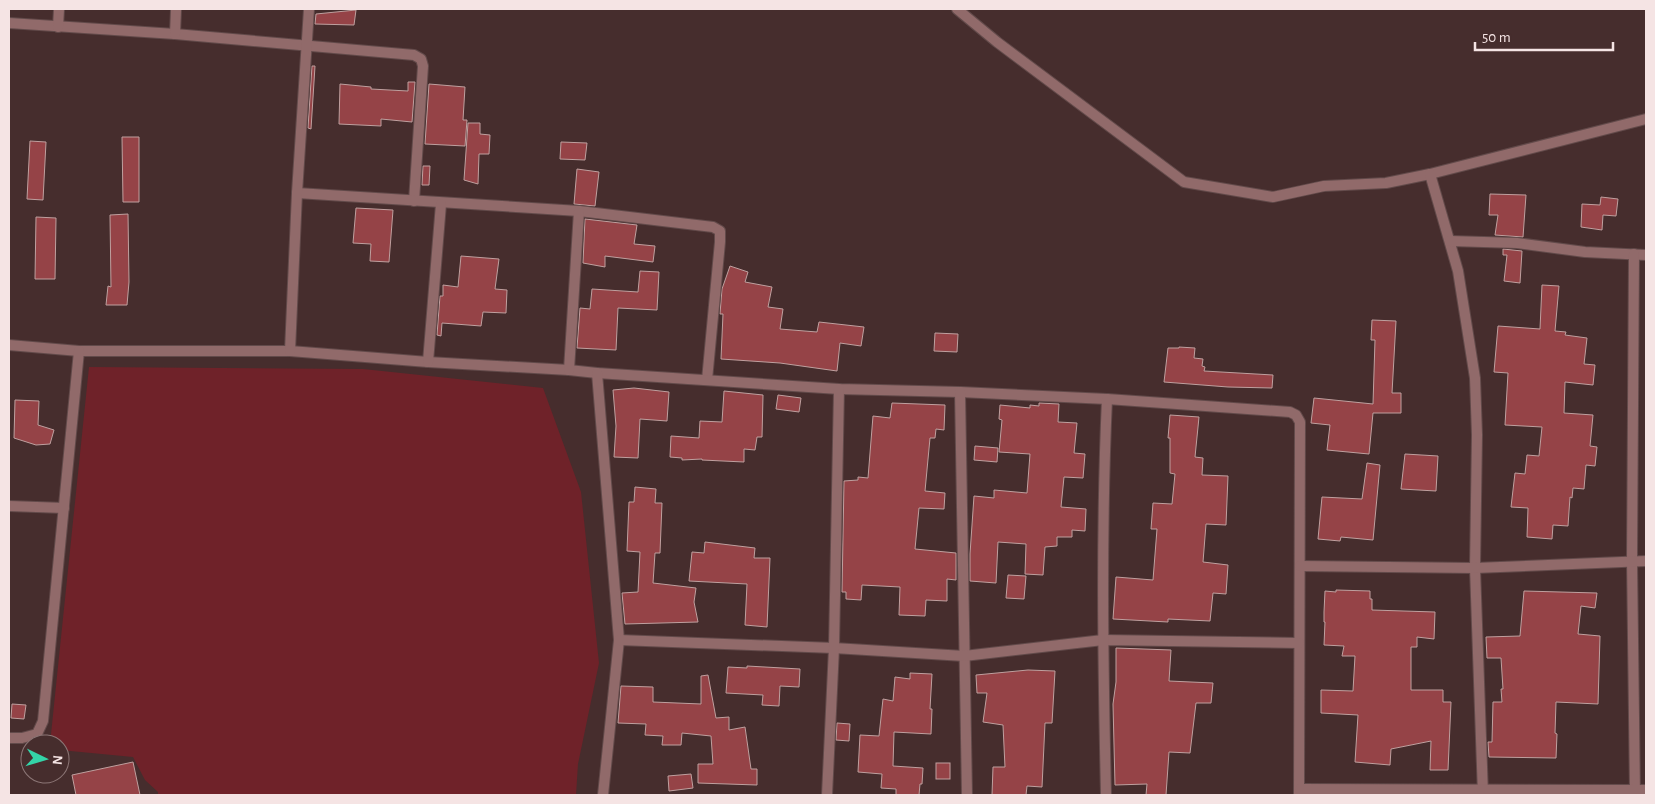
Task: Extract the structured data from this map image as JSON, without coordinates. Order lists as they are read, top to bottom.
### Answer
{
  "scale_bar": "50 m",
  "north": "right"
}
